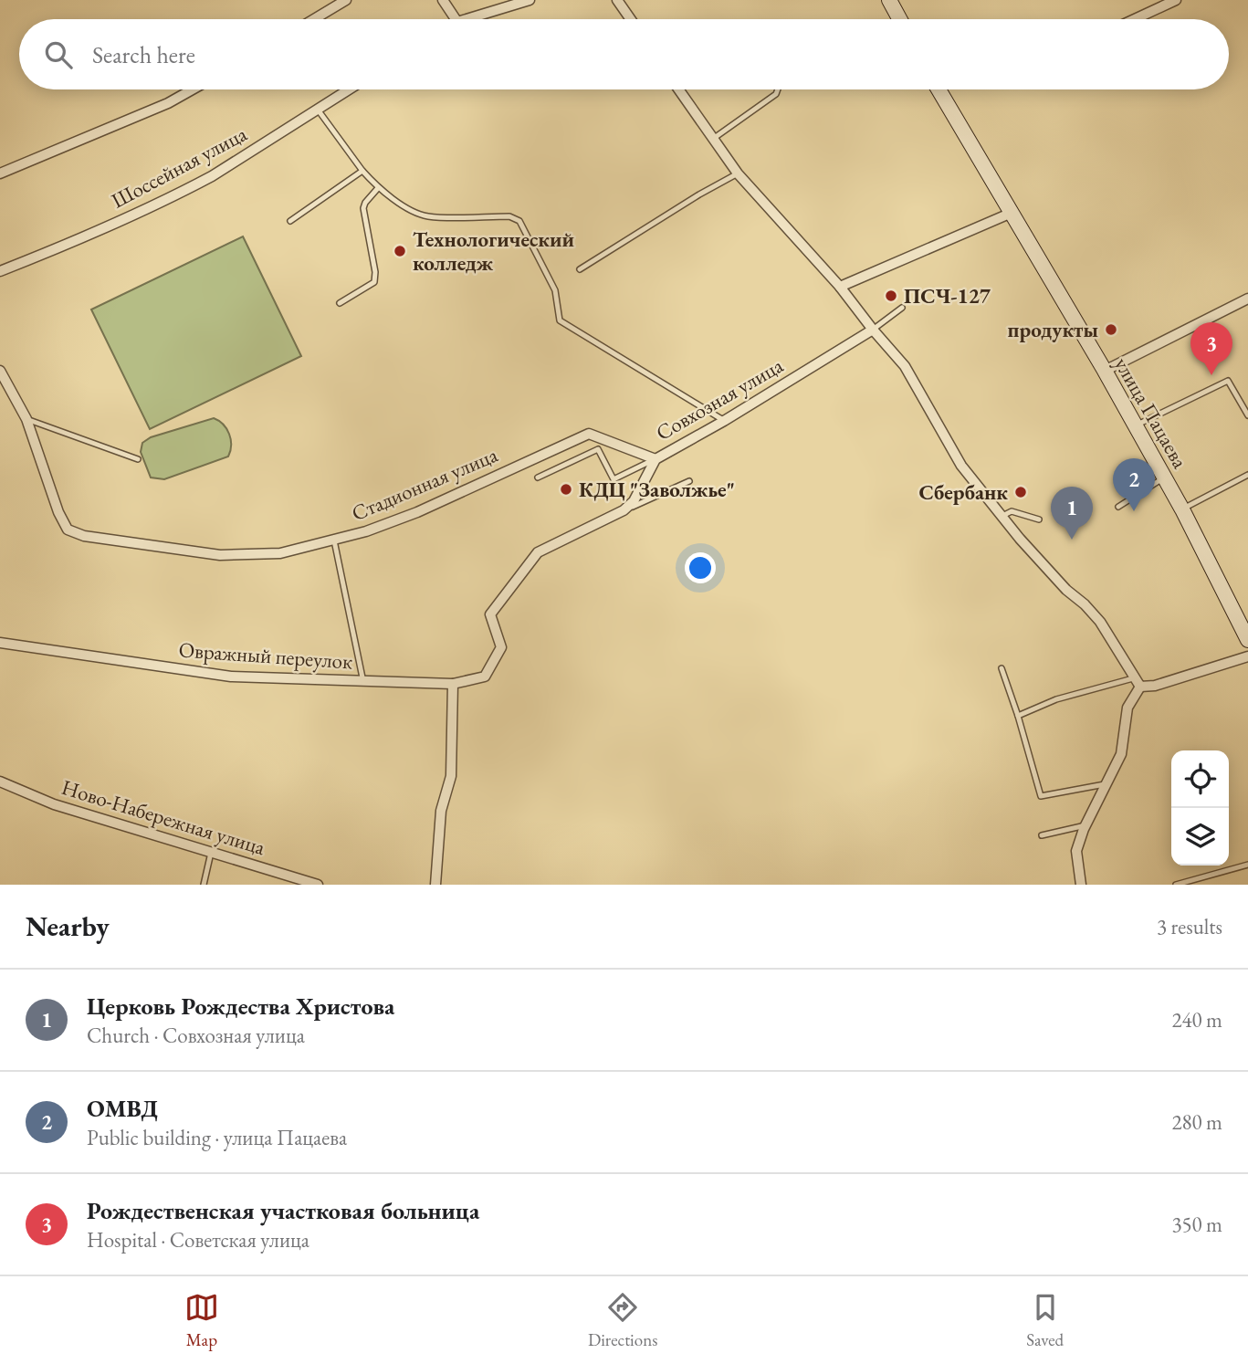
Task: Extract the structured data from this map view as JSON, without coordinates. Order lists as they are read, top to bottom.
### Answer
{
  "streets": {
    "street": [
      "Шоссейная улица",
      "Совхозная улица",
      "улица Пацаева",
      "Стадионная улица",
      "Овражный переулок",
      "Ново-Набережная улица"
    ]
  },
  "crossings": [
    ["Совхозная улица", "Стадионная улица"],
    ["Совхозная улица", "Овражный переулок"]
  ],
  "places": [
    "Технологический колледж",
    "ПСЧ-127",
    "продукты",
    "КДЦ \"Заволжье\"",
    "Сбербанк"
  ],
  "page": {
    "search": "Search here",
    "pins": ["3", "2", "1"],
    "heading": ["Nearby", "3 results"],
    "list": [
      {
        "mark": "1",
        "name": "Церковь Рождества Христова",
        "note": "Church · Совхозная улица",
        "value": "240 m"
      },
      {
        "mark": "2",
        "name": "ОМВД",
        "note": "Public building · улица Пацаева",
        "value": "280 m"
      },
      {
        "mark": "3",
        "name": "Рождественская участковая больница",
        "note": "Hospital · Советская улица",
        "value": "350 m"
      }
    ],
    "nav": ["Map", "Directions", "Saved"]
  }
}
